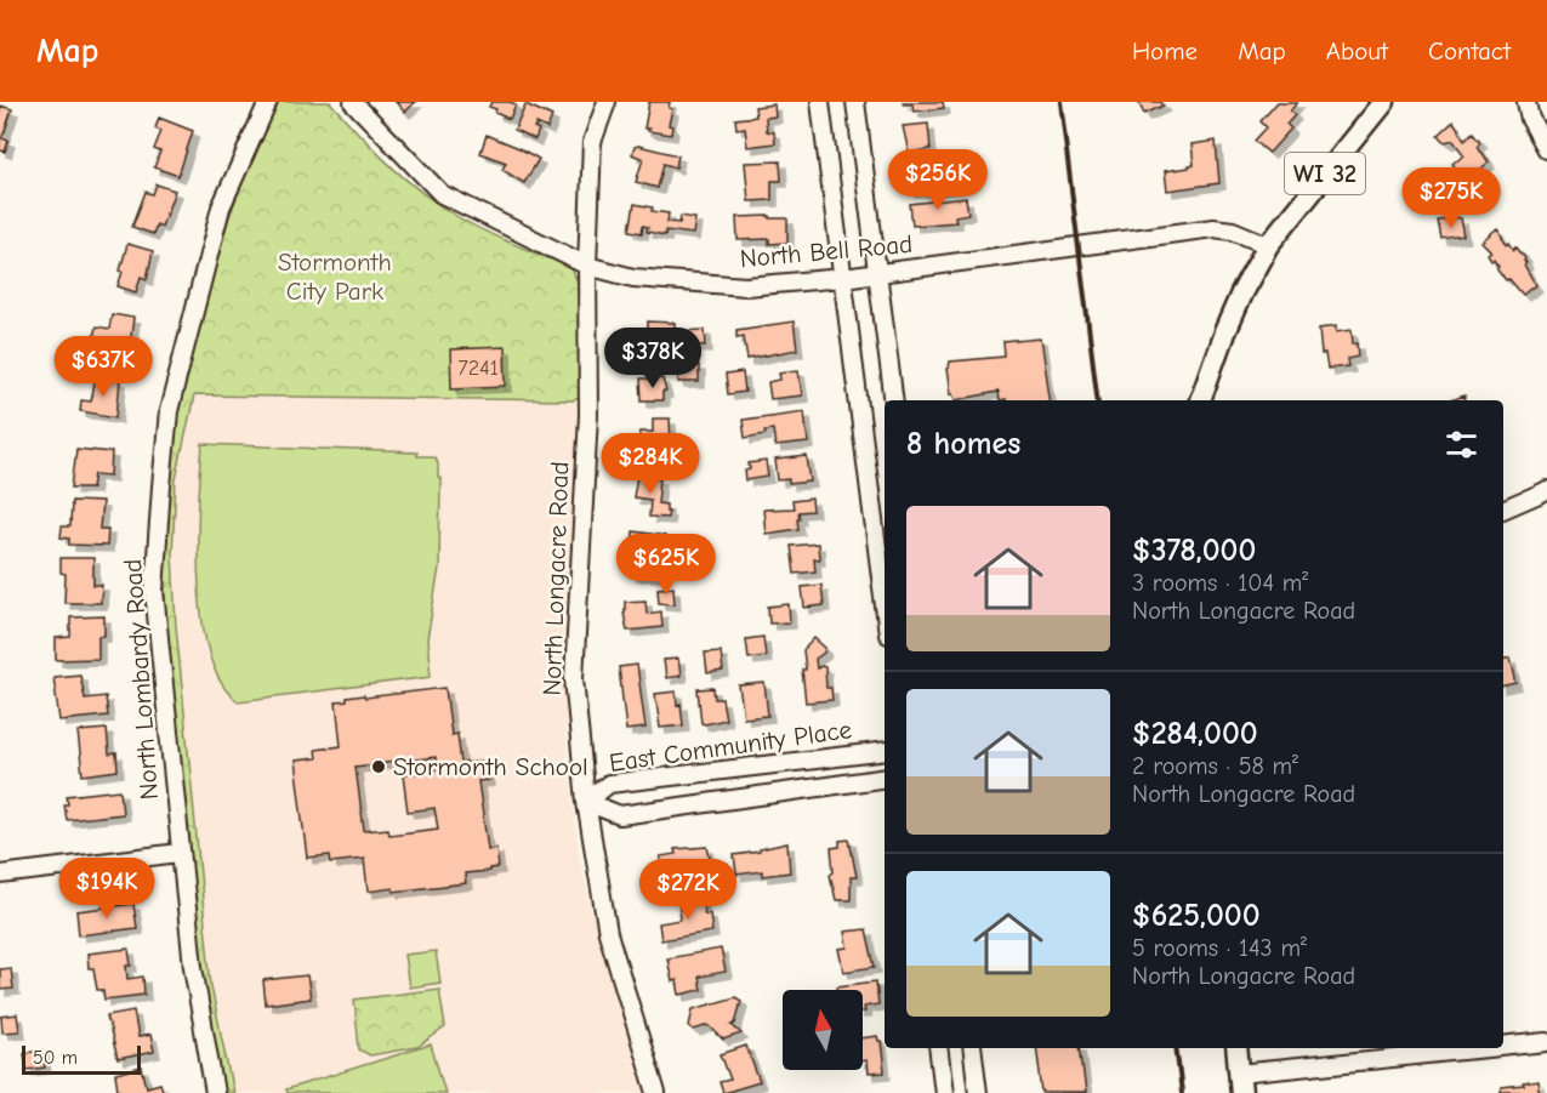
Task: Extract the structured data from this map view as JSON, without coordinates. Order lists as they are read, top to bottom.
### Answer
{
  "streets": {
    "main road": ["WI 32"],
    "street": [
      "North Bell Road",
      "North Longacre Road",
      "North Lombardy Road",
      "East Community Place"
    ]
  },
  "crossings": [
    ["WI 32", "North Bell Road"],
    ["North Bell Road", "North Longacre Road"],
    ["North Longacre Road", "East Community Place"]
  ],
  "parks": ["Stormonth City Park"],
  "places": ["Stormonth School"],
  "house_numbers": ["7241"],
  "scale_bar": "50 m",
  "north": "top",
  "page": {
    "header": "Map",
    "nav": [
      "Home",
      "Map",
      "About",
      "Contact"
    ],
    "price": [
      "$256K",
      "$275K",
      "$378K",
      "$637K",
      "$284K",
      "$625K",
      "$194K",
      "$272K"
    ],
    "heading": "8 homes",
    "list": [
      {
        "name": "$378,000",
        "note": "3 rooms · 104 m² · North Longacre Road"
      },
      {
        "name": "$284,000",
        "note": "2 rooms · 58 m² · North Longacre Road"
      },
      {
        "name": "$625,000",
        "note": "5 rooms · 143 m² · North Longacre Road"
      }
    ],
    "scale": "50 m"
  }
}
